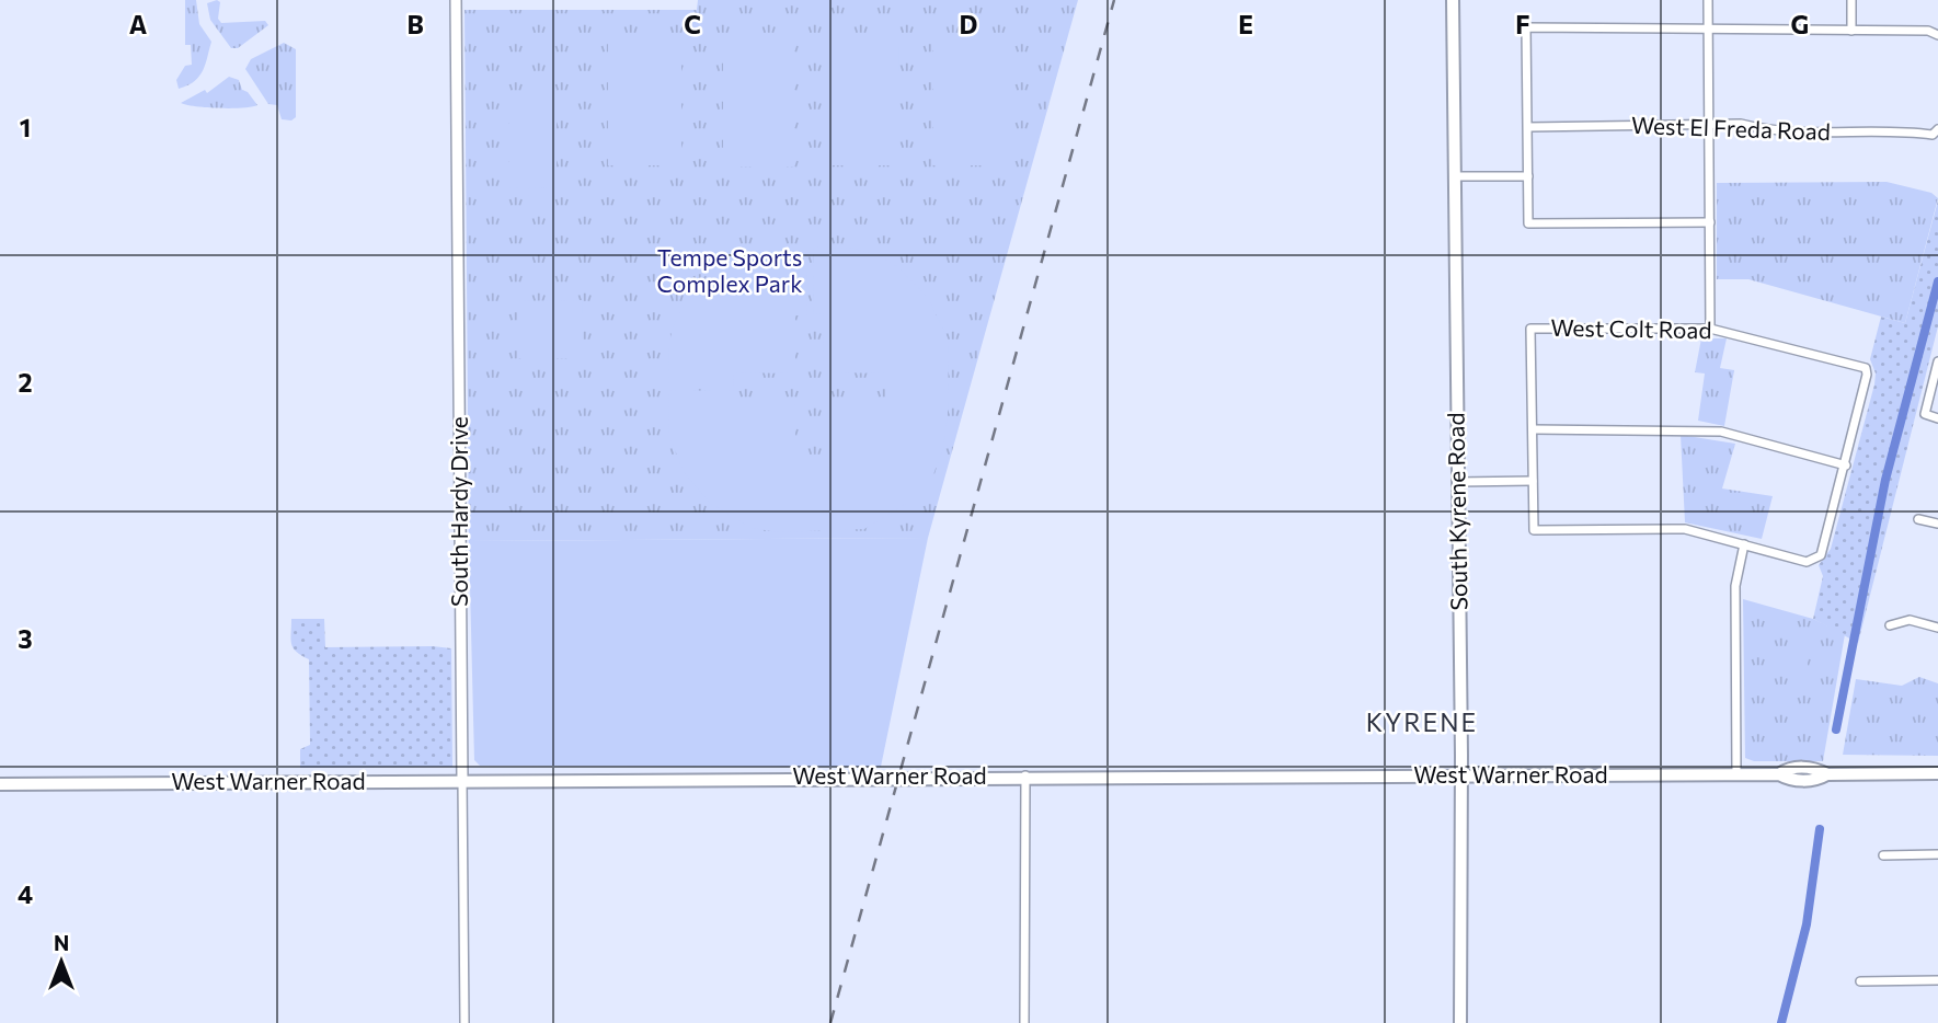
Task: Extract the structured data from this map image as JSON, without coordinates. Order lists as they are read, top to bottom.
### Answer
{
  "streets": {
    "main road": ["South Kyrene Road", "West Warner Road"],
    "street": ["West El Freda Road", "West Colt Road", "South Hardy Drive"]
  },
  "crossings": [
    ["South Hardy Drive", "West Warner Road"],
    ["South Kyrene Road", "West Warner Road"]
  ],
  "districts": ["KYRENE"],
  "parks": ["Tempe Sports Complex Park"],
  "north": "top",
  "grid": {
    "columns": [
      "A",
      "B",
      "C",
      "D",
      "E",
      "F",
      "G"
    ],
    "rows": [
      "1",
      "2",
      "3",
      "4"
    ]
  }
}
